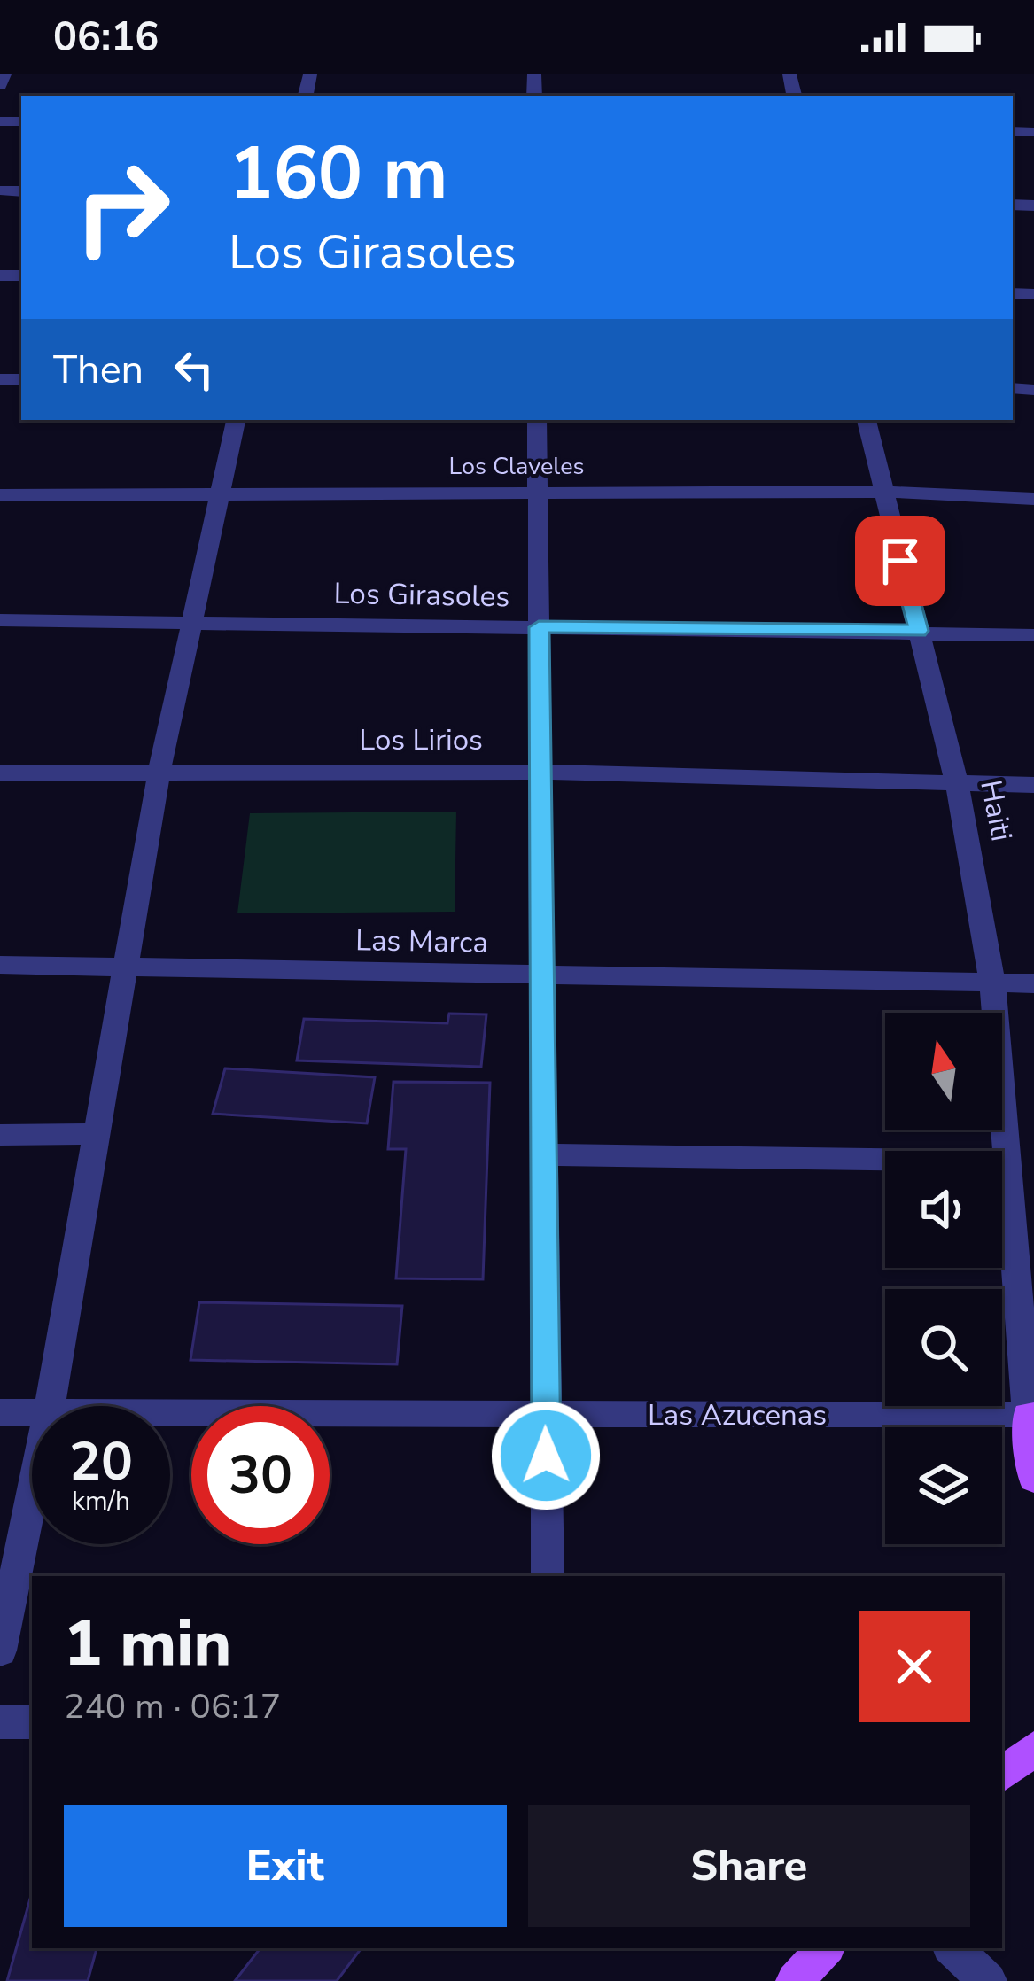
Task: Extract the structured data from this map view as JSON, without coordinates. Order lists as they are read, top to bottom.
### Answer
{
  "streets": {
    "main road": ["Haiti"],
    "street": [
      "Los Claveles",
      "Los Girasoles",
      "Los Lirios",
      "Las Marca",
      "Las Azucenas"
    ]
  },
  "crossings": [
    ["Los Claveles", "Haiti"],
    ["Los Girasoles", "Haiti"],
    ["Los Lirios", "Haiti"],
    ["Haiti", "Las Marca"],
    ["Haiti", "Las Azucenas"]
  ],
  "north": "top",
  "page": {
    "status": "06:16",
    "turn": ["160 m", "Los Girasoles"],
    "then": "Then",
    "speed": "20 km/h",
    "limit": "30",
    "heading": ["1 min", "240 m · 06:17"],
    "buttons": ["Exit", "Share"]
  }
}
